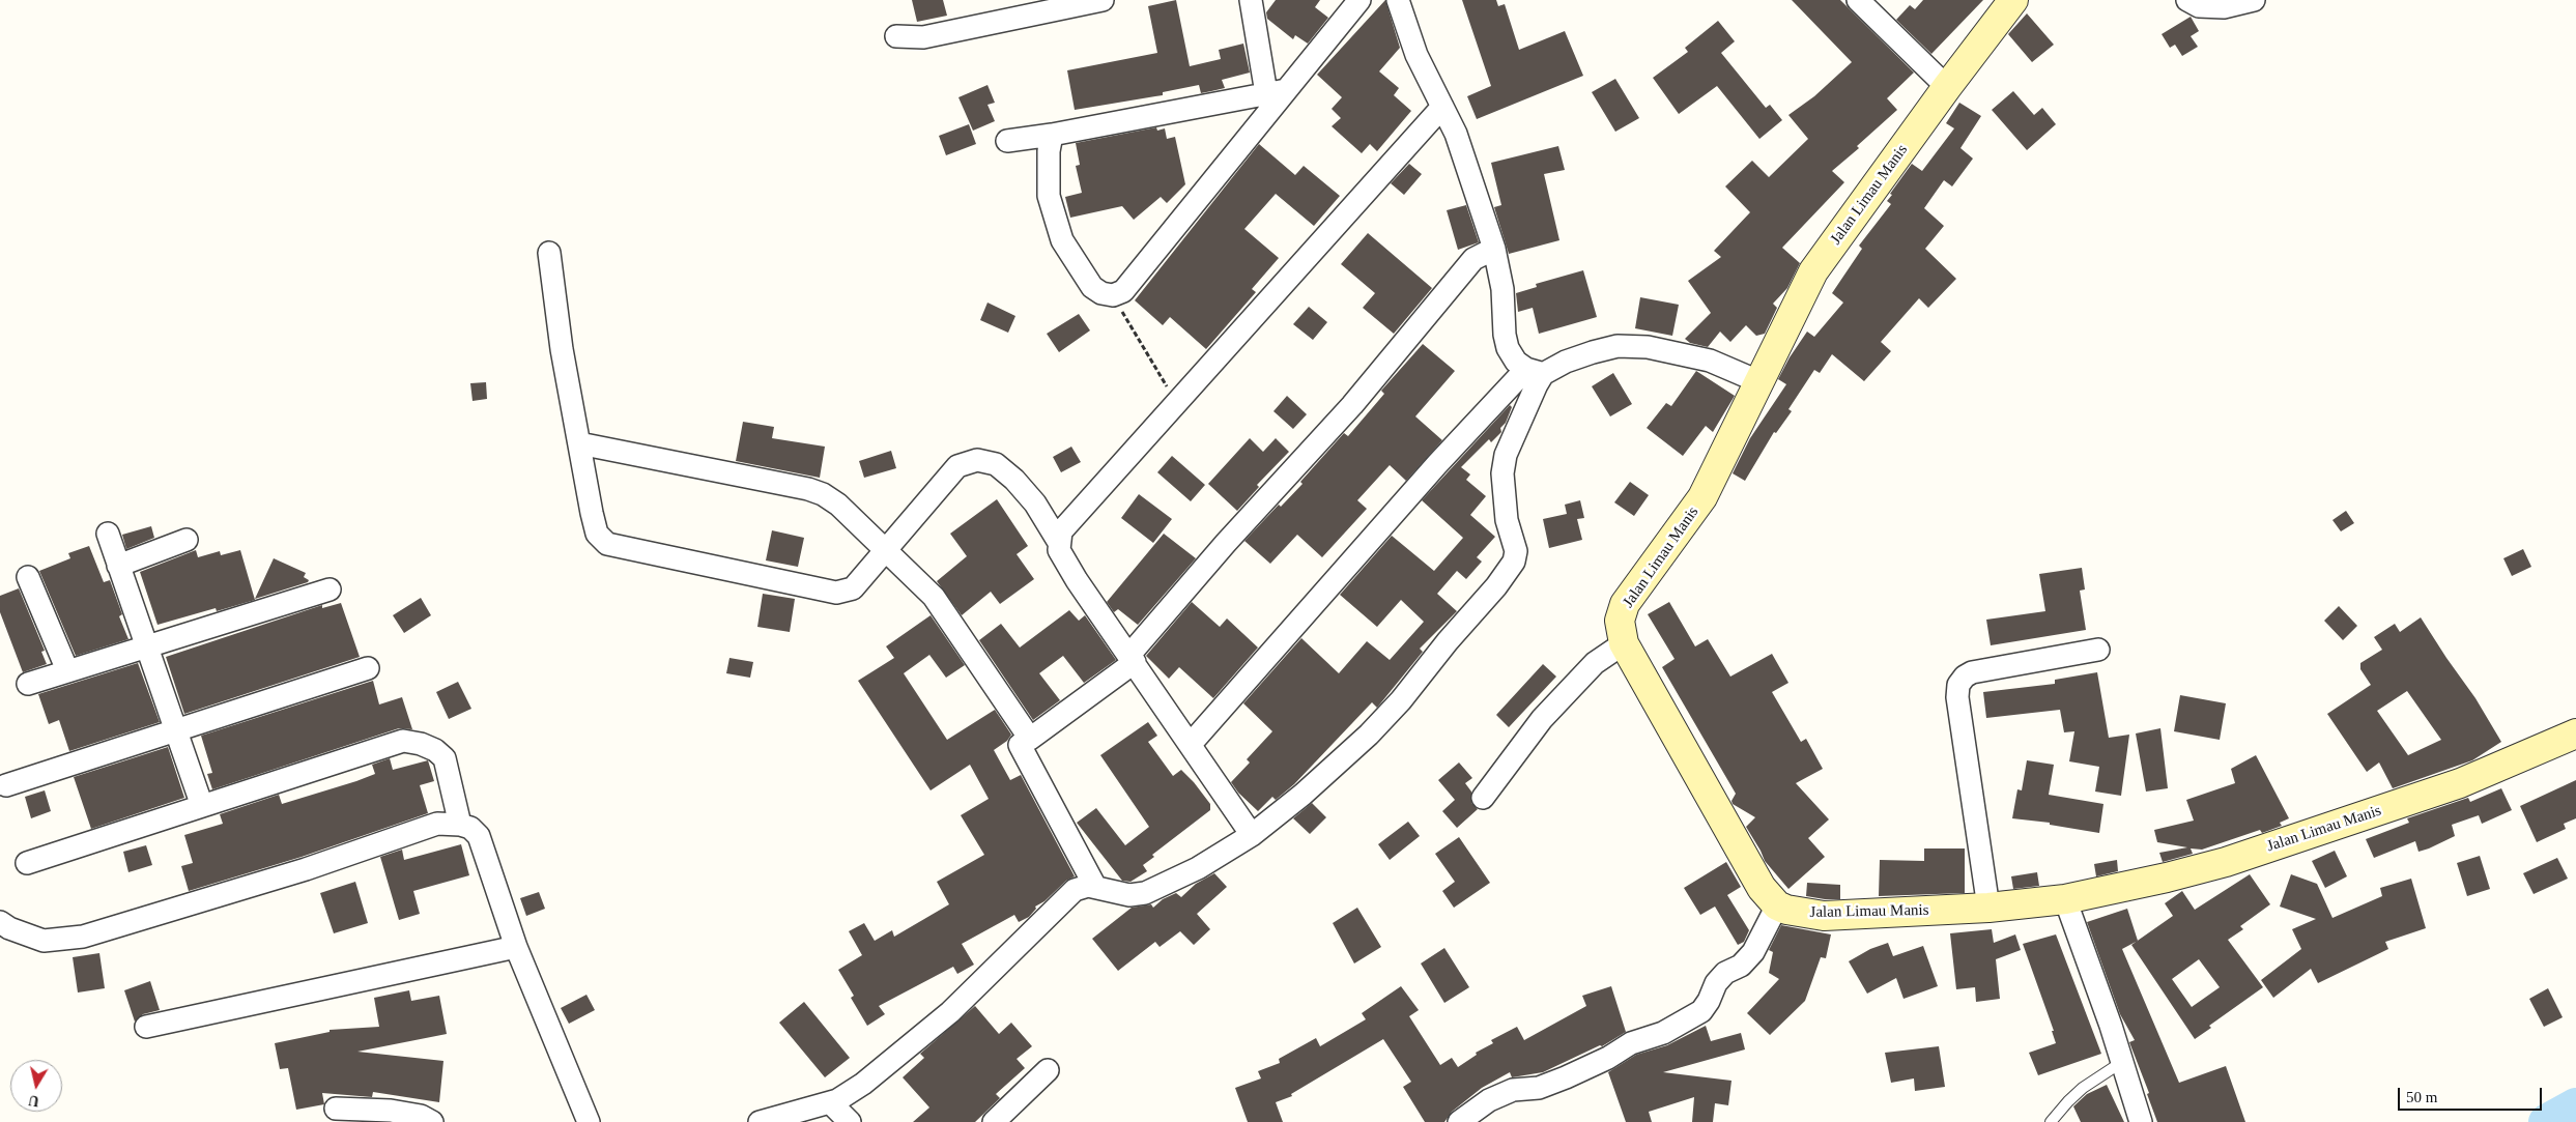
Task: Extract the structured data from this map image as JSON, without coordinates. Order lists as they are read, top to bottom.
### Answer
{
  "streets": {
    "street": ["Jalan Limau Manis"]
  },
  "scale_bar": "50 m",
  "north": "bottom"
}
